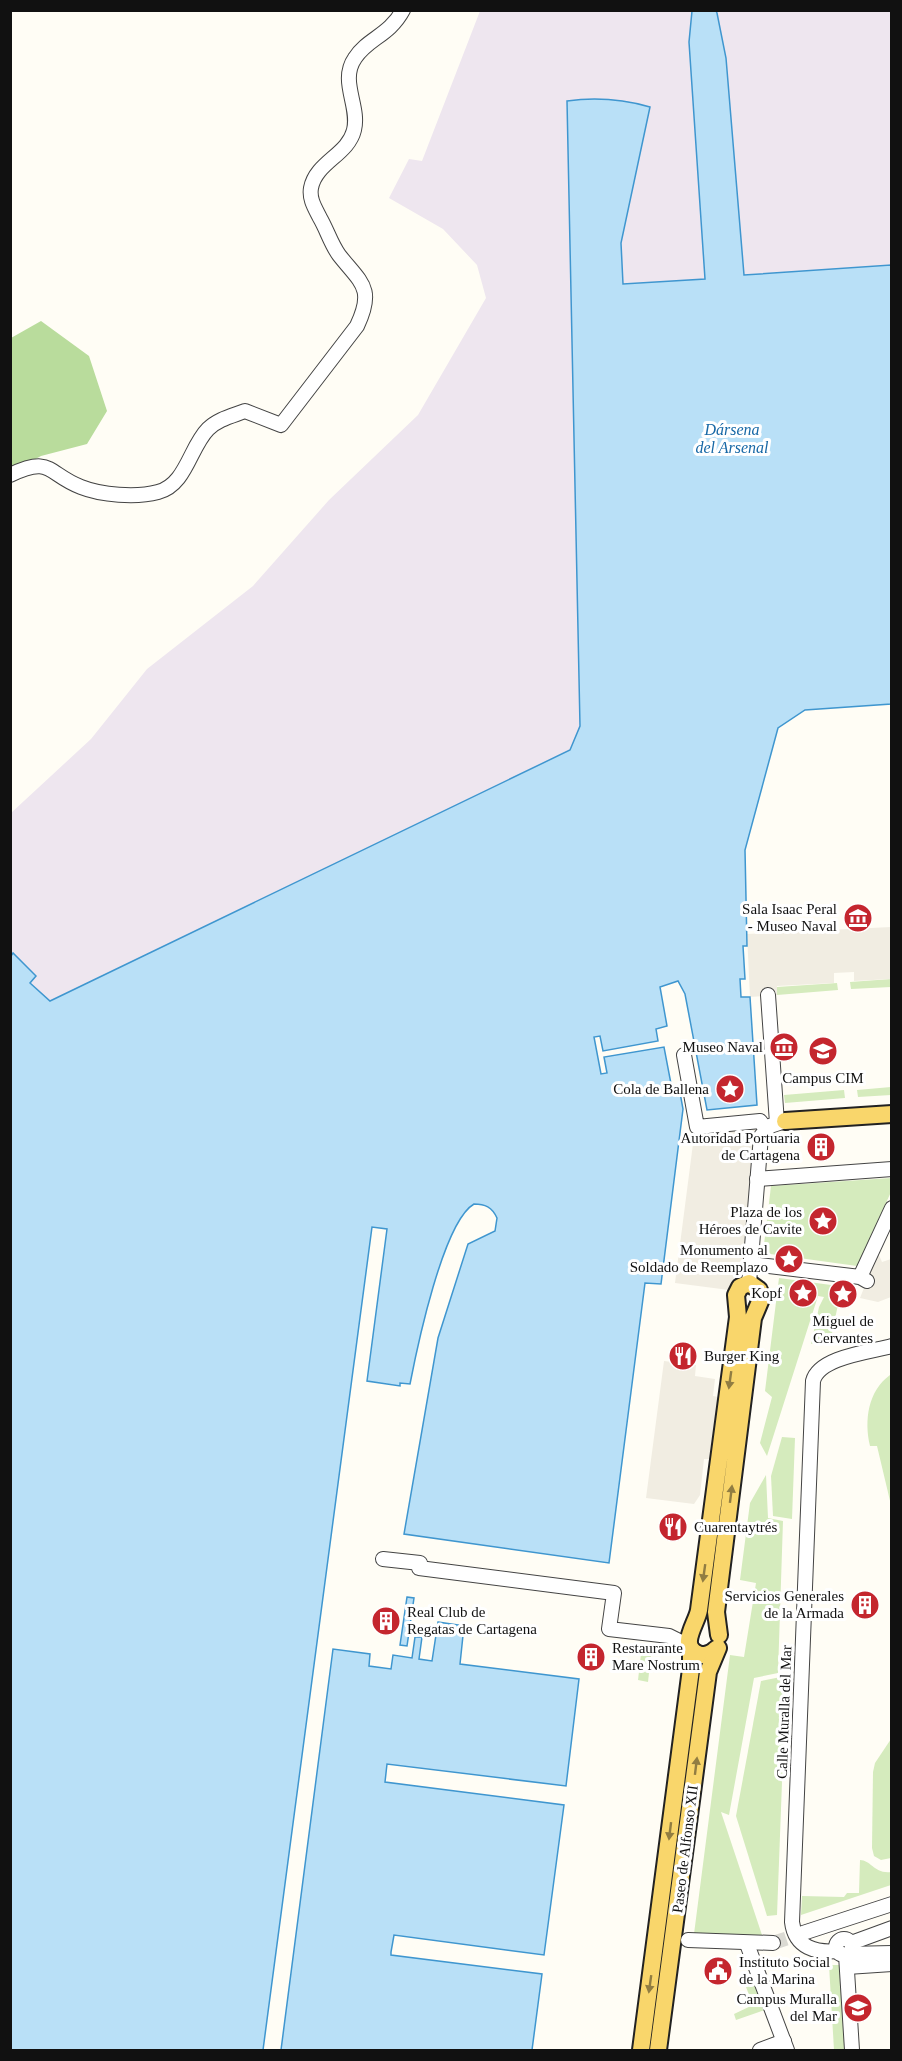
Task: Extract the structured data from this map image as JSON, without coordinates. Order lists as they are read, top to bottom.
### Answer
{
  "streets": {
    "main road": ["Paseo de Alfonso XII"],
    "street": ["Calle Muralla del Mar"]
  },
  "water": ["Dársena del Arsenal"],
  "places": {
    "museum": ["Sala Isaac Peral - Museo Naval", "Museo Naval"],
    "school or university": ["Campus CIM", "Campus Muralla del Mar"],
    "place": [
      "Cola de Ballena",
      "Plaza de los Héroes de Cavite",
      "Monumento al Soldado de Reemplazo",
      "Kopf",
      "Miguel de Cervantes"
    ],
    "building": [
      "Autoridad Portuaria de Cartagena",
      "Servicios Generales de la Armada",
      "Real Club de Regatas de Cartagena",
      "Restaurante Mare Nostrum"
    ],
    "restaurant": ["Burger King", "Cuarentaytrés"],
    "public building": ["Instituto Social de la Marina"]
  }
}
